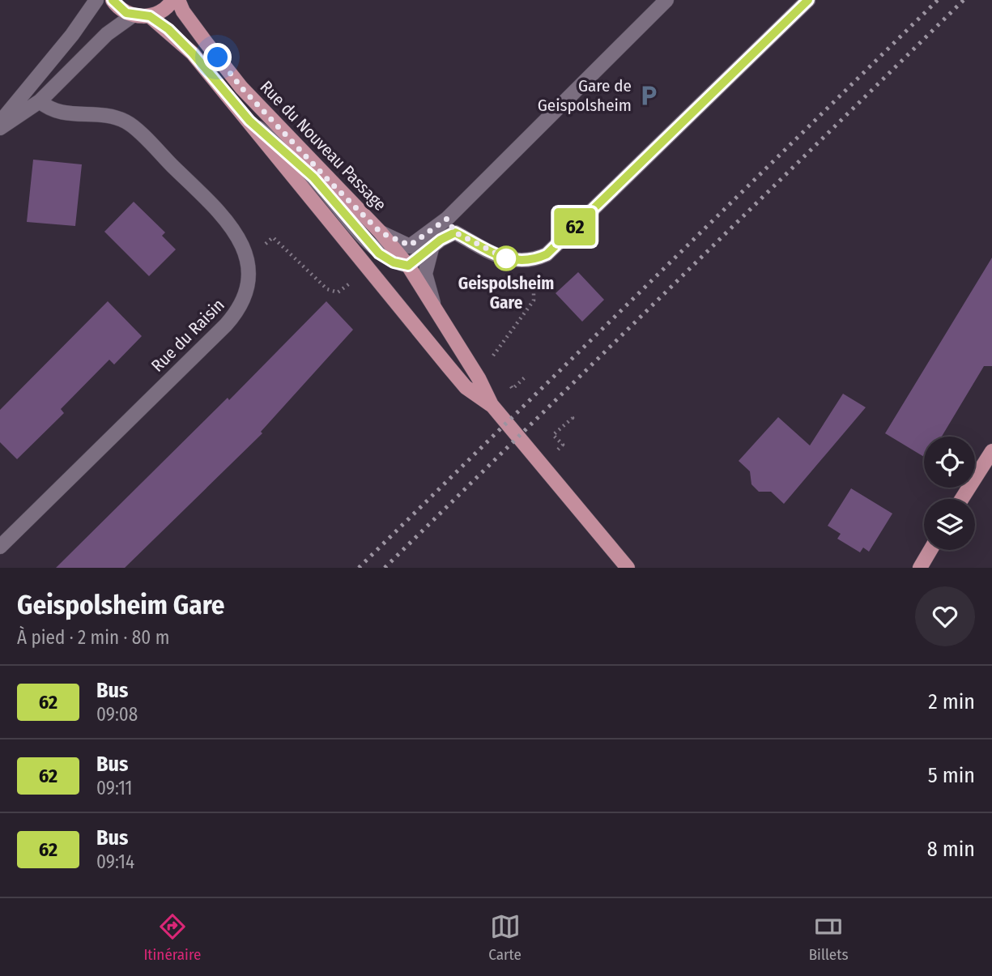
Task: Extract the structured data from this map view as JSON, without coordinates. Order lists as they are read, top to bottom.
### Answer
{
  "streets": {
    "main road": ["Rue du Nouveau Passage"],
    "street": ["Rue du Raisin"]
  },
  "places": {
    "parking": ["Gare de Geispolsheim"],
    "other": ["Geispolsheim Gare"]
  },
  "lines": ["bus line 62"],
  "page": {
    "on_map": "62",
    "heading": ["Geispolsheim Gare", "À pied · 2 min · 80 m"],
    "list": [
      {
        "mark": "62",
        "name": "Bus",
        "note": "09:08",
        "value": "2 min"
      },
      {
        "mark": "62",
        "name": "Bus",
        "note": "09:11",
        "value": "5 min"
      },
      {
        "mark": "62",
        "name": "Bus",
        "note": "09:14",
        "value": "8 min"
      }
    ],
    "tabs": ["Itinéraire", "Carte", "Billets"]
  }
}
